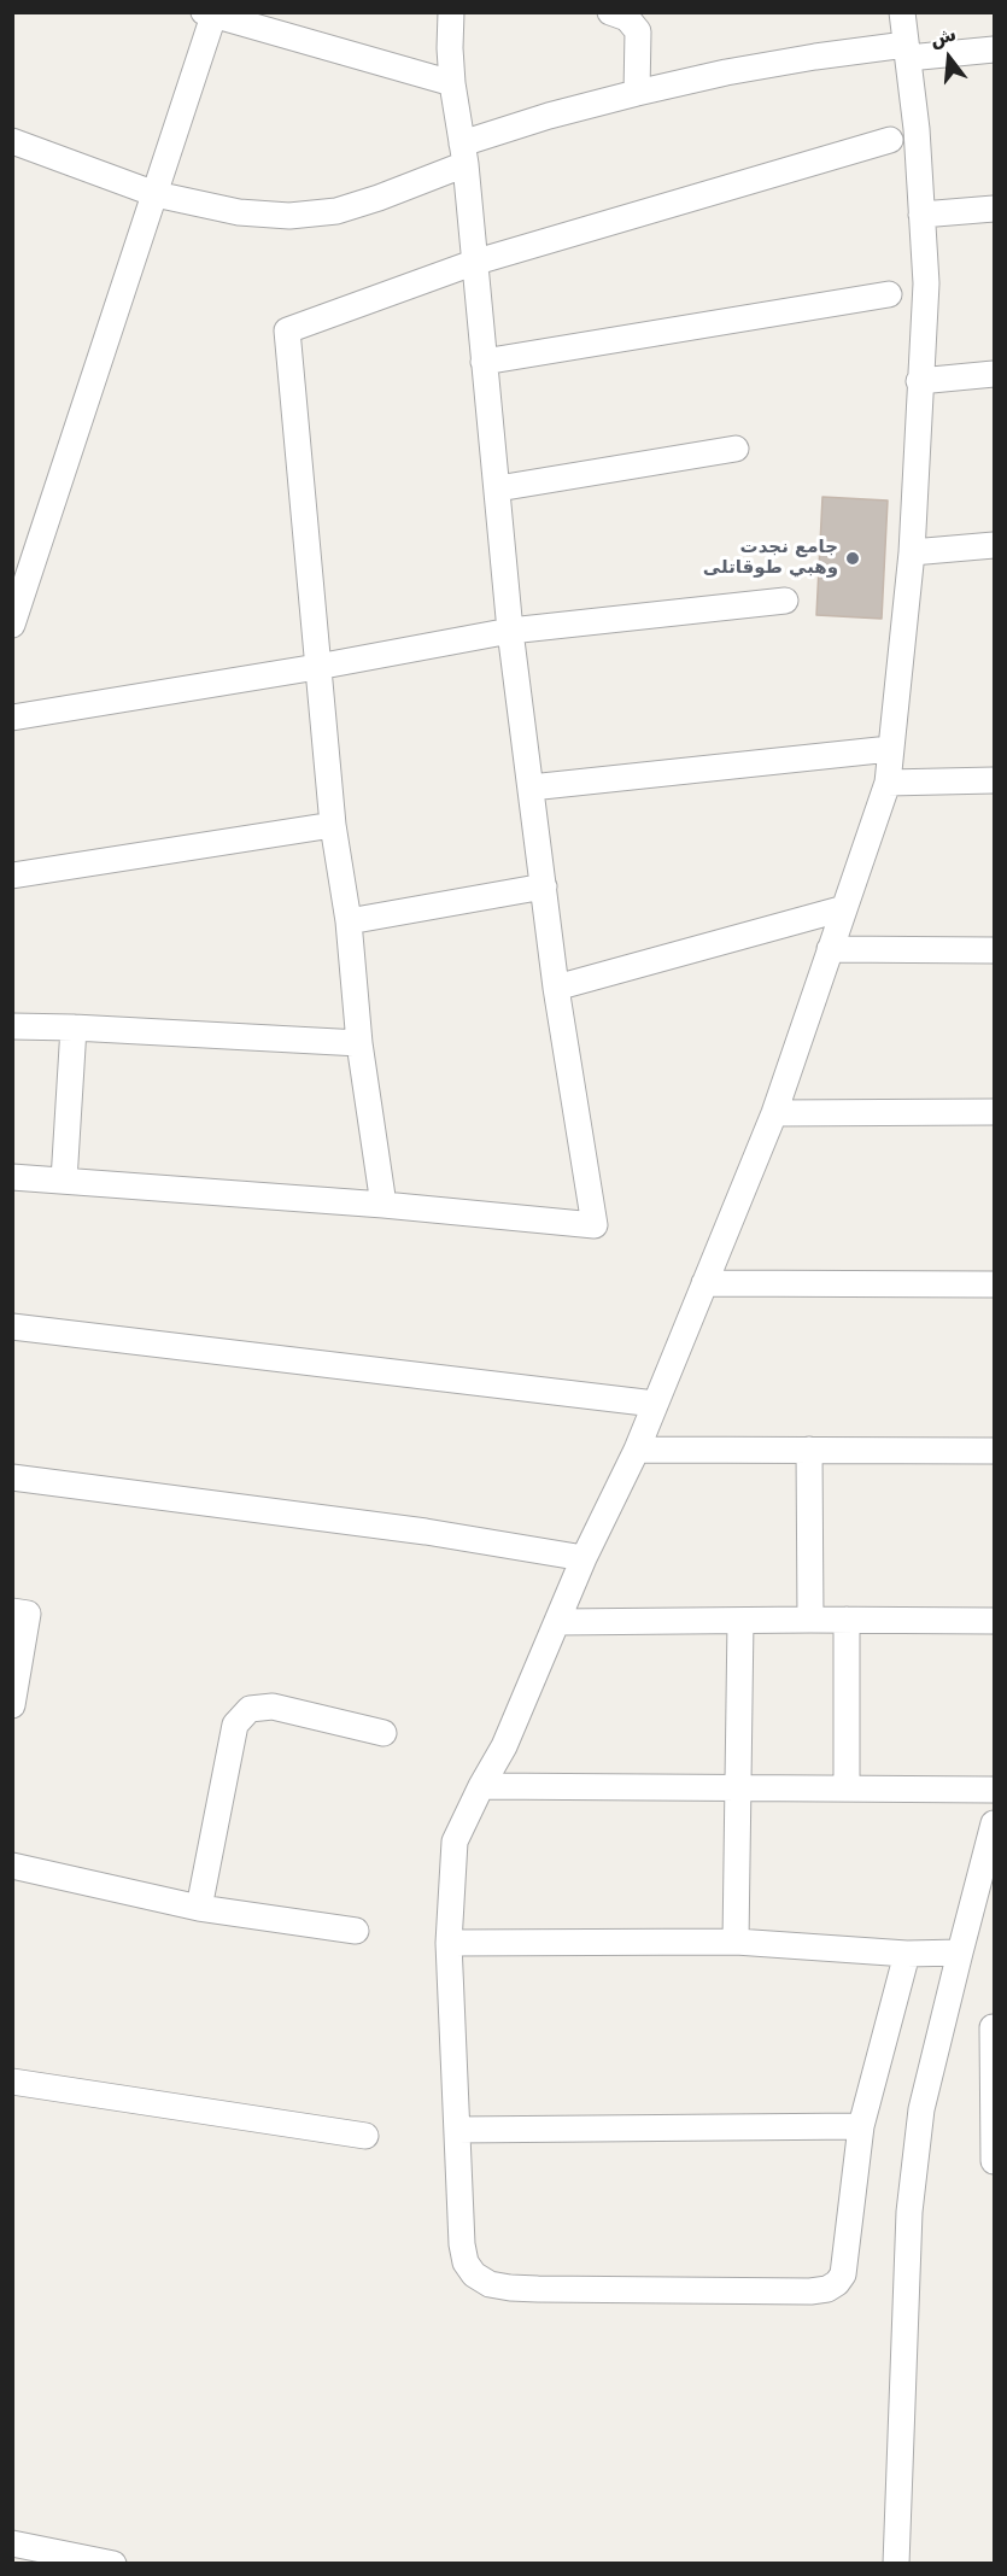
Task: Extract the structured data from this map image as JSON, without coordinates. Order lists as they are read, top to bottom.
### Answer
{
  "places": ["جامع نجدت وهبي طوقاتلى"],
  "north": "top"
}
